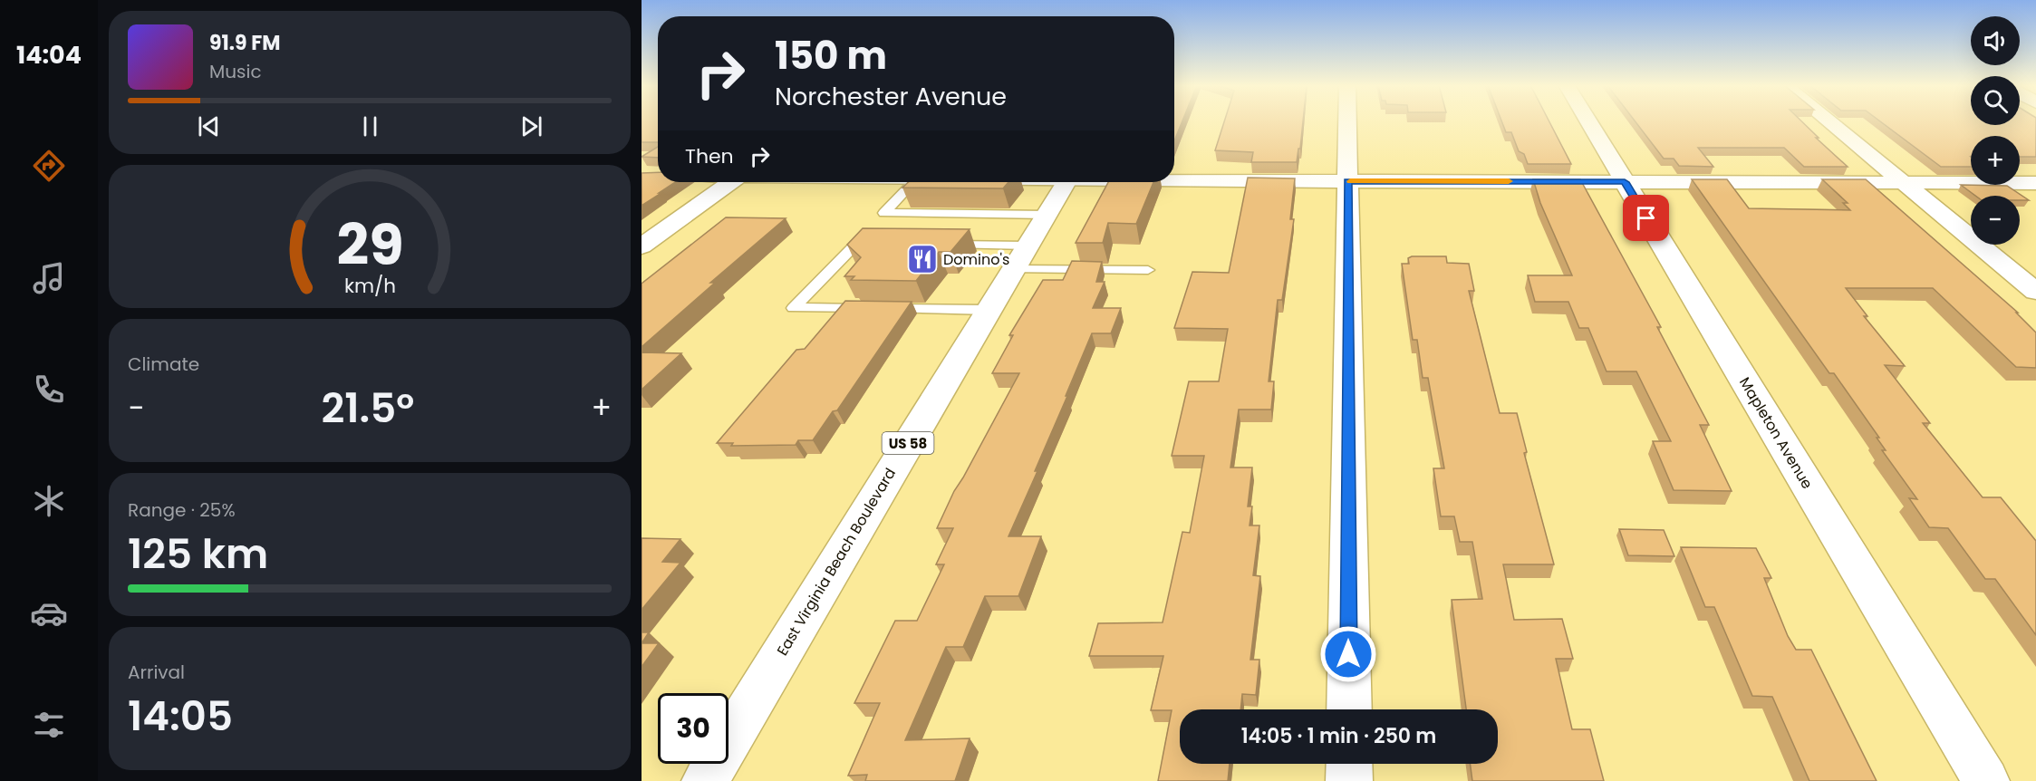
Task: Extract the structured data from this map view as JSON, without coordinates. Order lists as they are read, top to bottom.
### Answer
{
  "streets": {
    "street": ["Mapleton Avenue", "US 58", "East Virginia Beach Boulevard"]
  },
  "places": {
    "restaurant": ["Domino's"]
  },
  "page": {
    "tabs": "14:04",
    "map_buttons": ["+", "−"],
    "turn": ["150 m", "Norchester Avenue"],
    "song": ["91.9 FM", "Music"],
    "then": "Then",
    "tile": [
      "Climate",
      ["Range · 25%", "125 km"],
      ["Arrival", "14:05"]
    ],
    "heat": ["−", "21.5°", "+"],
    "limit": "30",
    "trip": "14:05 · 1 min · 250 m",
    "gauge": ["29", "km/h"]
  }
}
